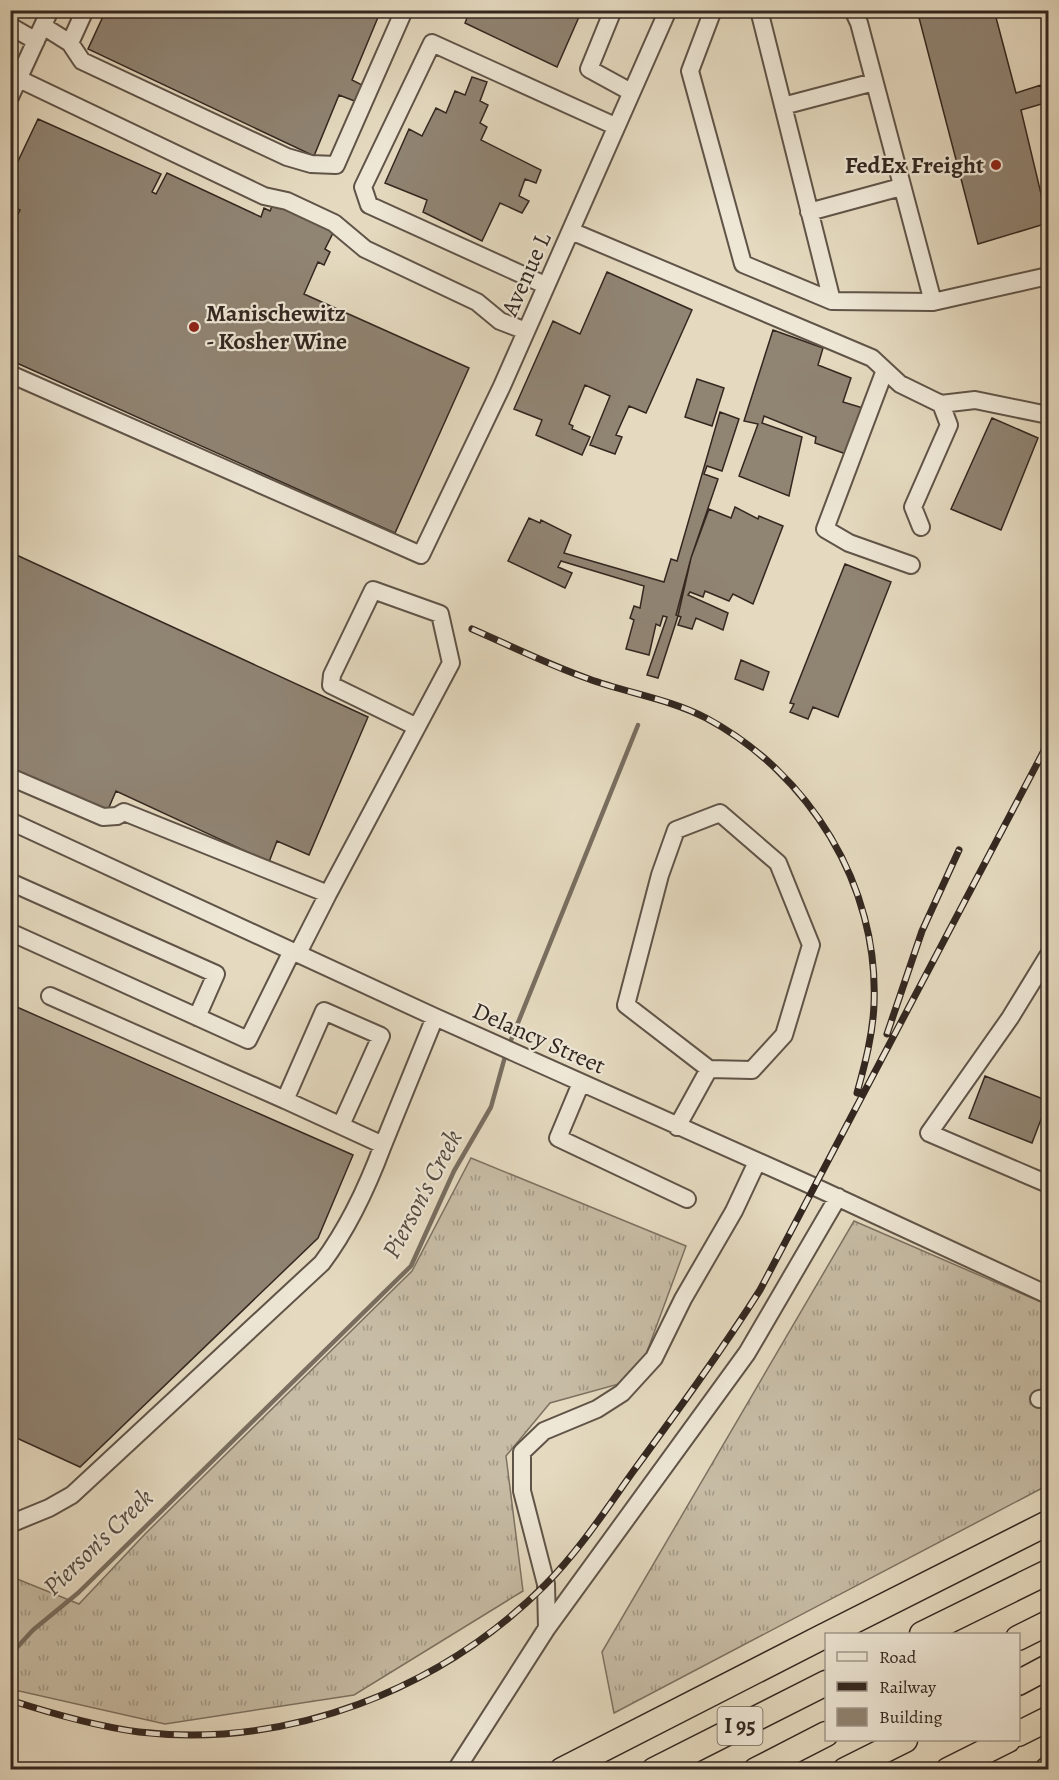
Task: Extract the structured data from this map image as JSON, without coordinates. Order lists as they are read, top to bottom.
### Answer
{
  "streets": {
    "highway": ["I 95"],
    "street": ["Avenue L", "Delancy Street"]
  },
  "water": ["Pierson's Creek"],
  "places": ["FedEx Freight", "Manischewitz - Kosher Wine"],
  "legend": ["Road", "Railway", "Building"]
}
